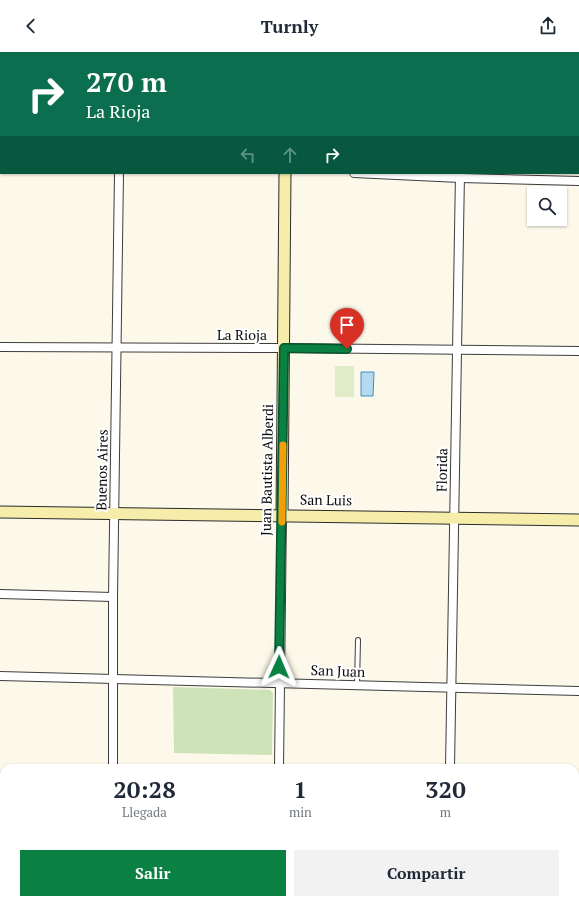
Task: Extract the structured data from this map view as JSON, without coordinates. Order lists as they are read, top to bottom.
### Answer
{
  "streets": {
    "street": [
      "La Rioja",
      "Buenos Aires",
      "Juan Bautista Alberdi",
      "Florida",
      "San Luis",
      "San Juan"
    ]
  },
  "crossings": [
    ["La Rioja", "Buenos Aires"],
    ["La Rioja", "Juan Bautista Alberdi"],
    ["La Rioja", "Florida"],
    ["Buenos Aires", "San Luis"],
    ["Buenos Aires", "San Juan"],
    ["Juan Bautista Alberdi", "San Luis"],
    ["Juan Bautista Alberdi", "San Juan"],
    ["Florida", "San Luis"],
    ["Florida", "San Juan"]
  ],
  "page": {
    "header": "Turnly",
    "turn": ["270 m", "La Rioja"],
    "eta": [
      "20:28",
      "Llegada",
      "1",
      "min",
      "320",
      "m"
    ],
    "buttons": ["Salir", "Compartir"]
  }
}
